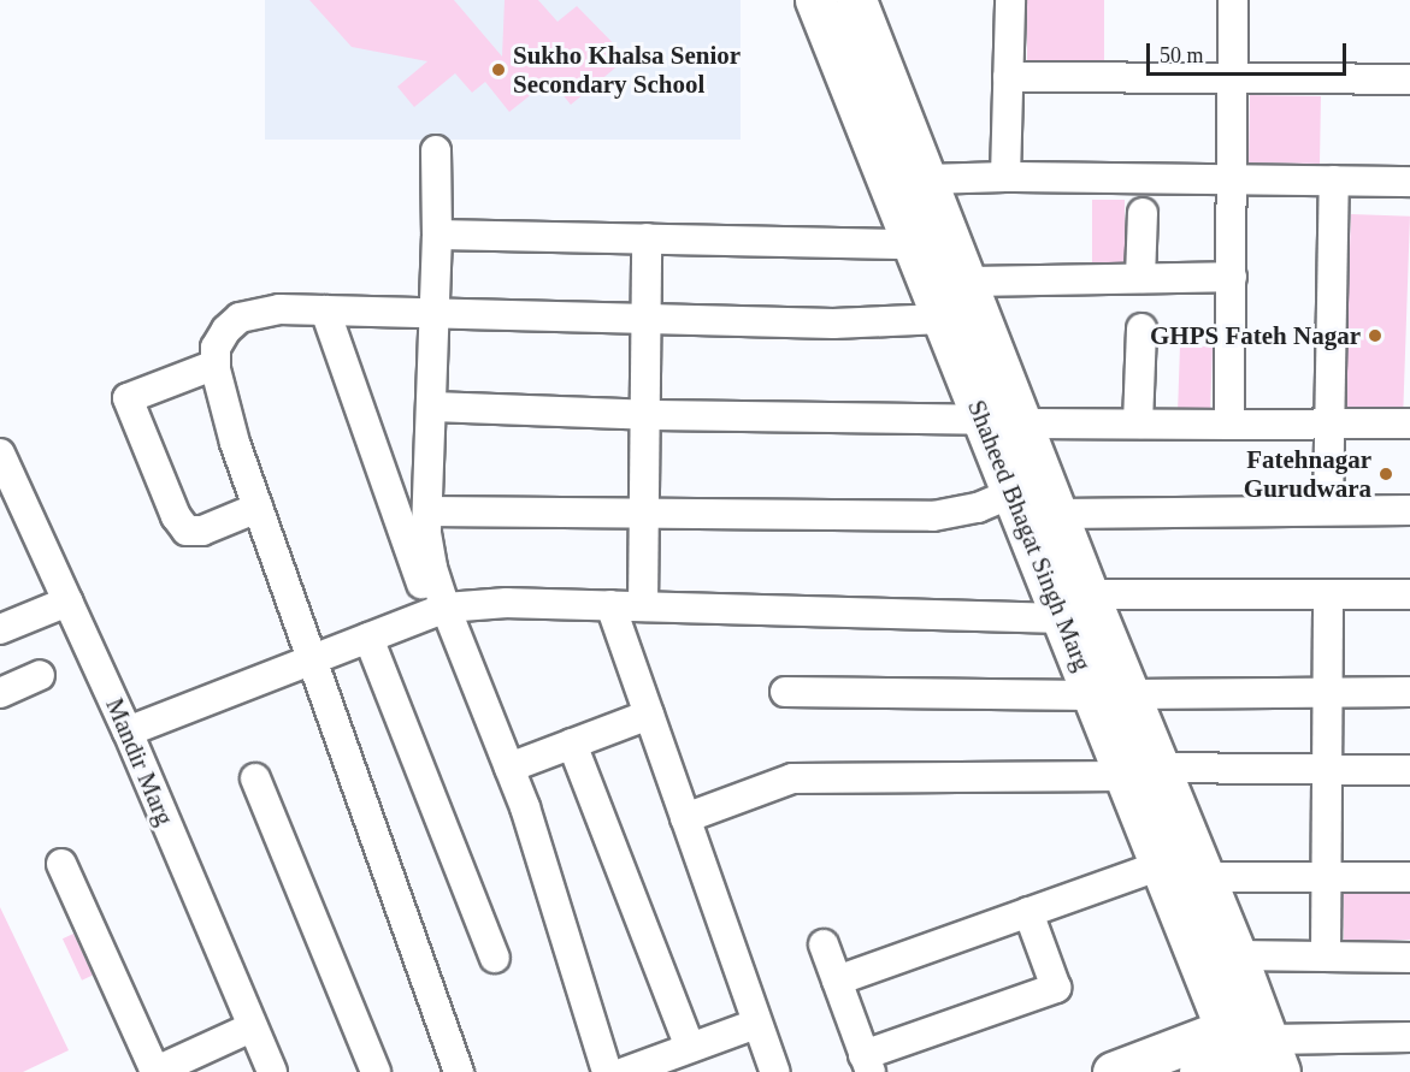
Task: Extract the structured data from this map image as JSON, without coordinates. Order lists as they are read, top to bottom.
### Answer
{
  "streets": {
    "main road": ["Shaheed Bhagat Singh Marg"],
    "street": ["Mandir Marg"]
  },
  "places": ["Sukho Khalsa Senior Secondary School", "GHPS Fateh Nagar", "Fatehnagar Gurudwara"],
  "scale_bar": "50 m"
}
